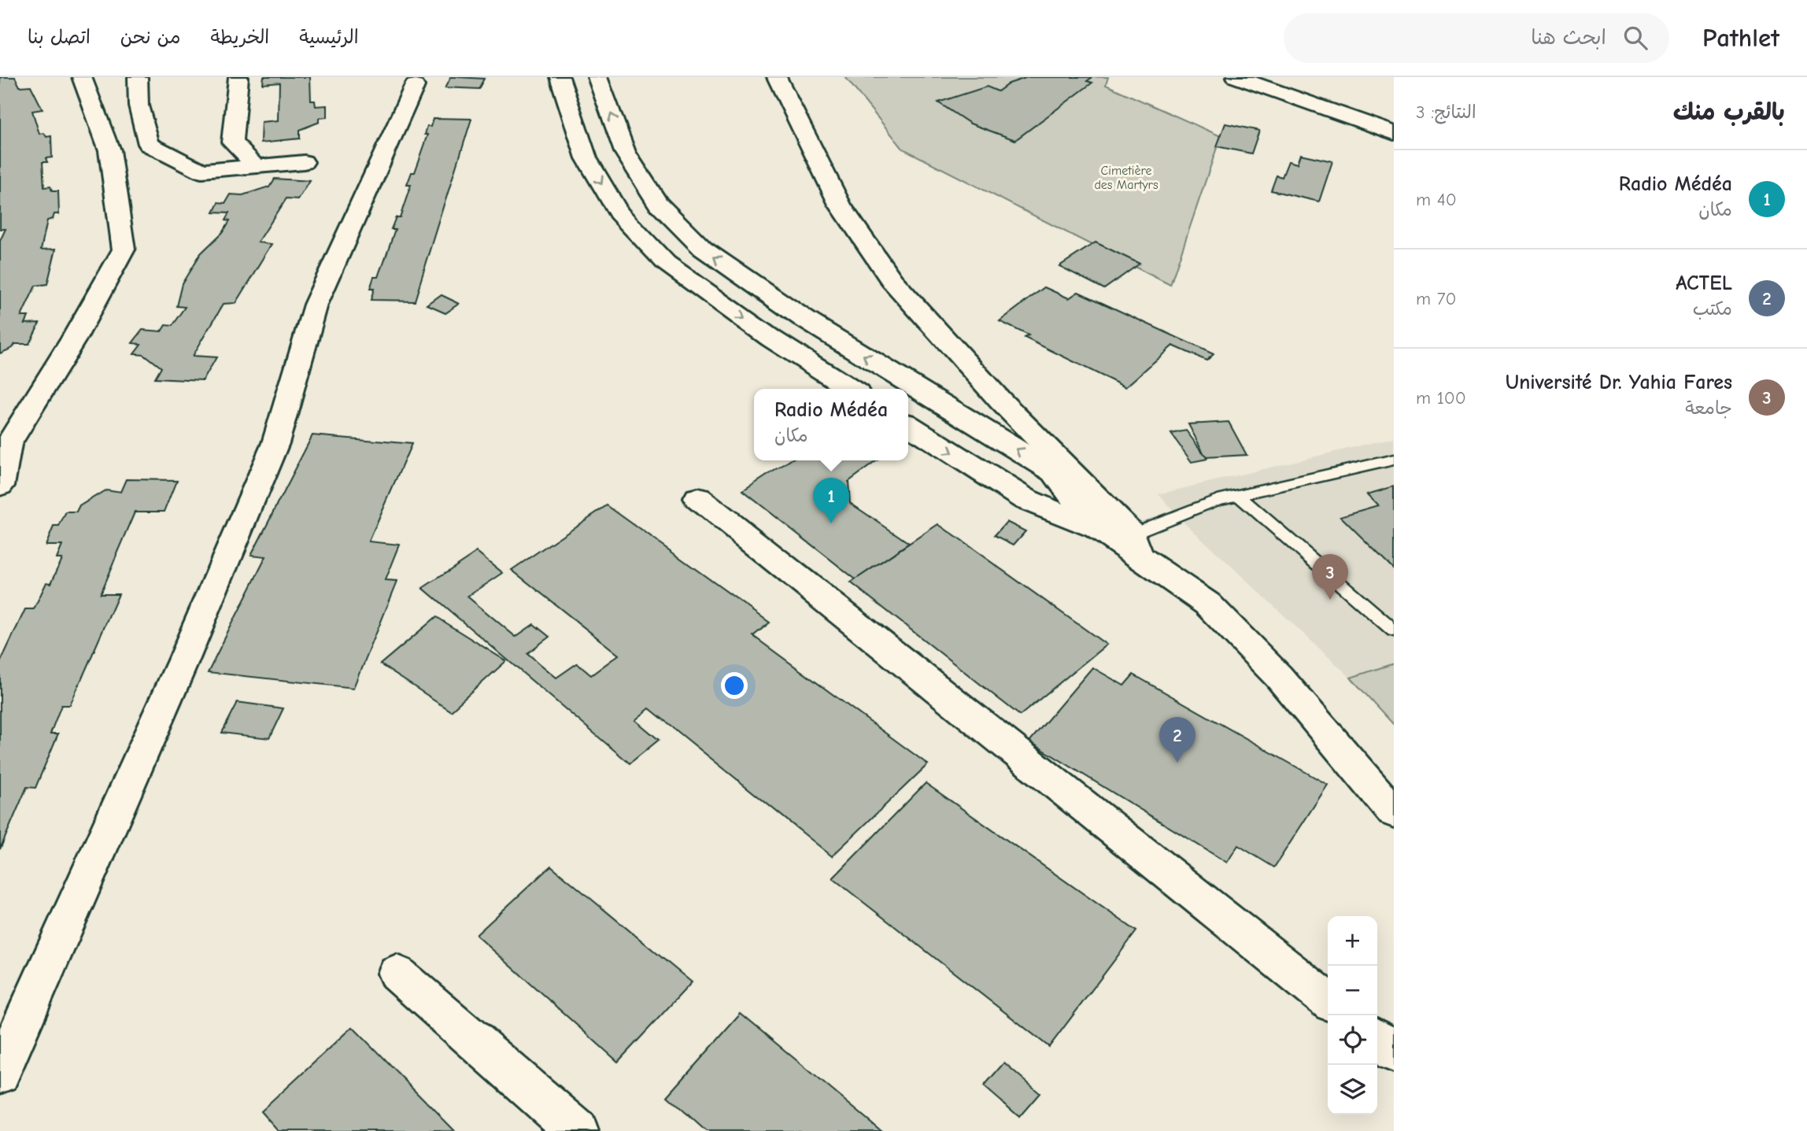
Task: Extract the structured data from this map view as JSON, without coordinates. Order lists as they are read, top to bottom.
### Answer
{
  "parks": ["Cimetière des Martyrs"],
  "page": {
    "header": "Pathlet",
    "search": "ابحث هنا",
    "nav": [
      "الرئيسية",
      "الخريطة",
      "من نحن",
      "اتصل بنا"
    ],
    "heading": ["بالقرب منك", "النتائج: 3"],
    "list": [
      {
        "mark": "1",
        "name": "Radio Médéa",
        "note": "مكان",
        "value": "40 m"
      },
      {
        "mark": "2",
        "name": "ACTEL",
        "note": "مكتب",
        "value": "70 m"
      },
      {
        "mark": "3",
        "name": "Université Dr. Yahia Fares",
        "note": "جامعة",
        "value": "100 m"
      }
    ],
    "popup": ["Radio Médéa", "مكان"],
    "pins": ["1", "3", "2"],
    "map_buttons": ["+", "−"]
  }
}
